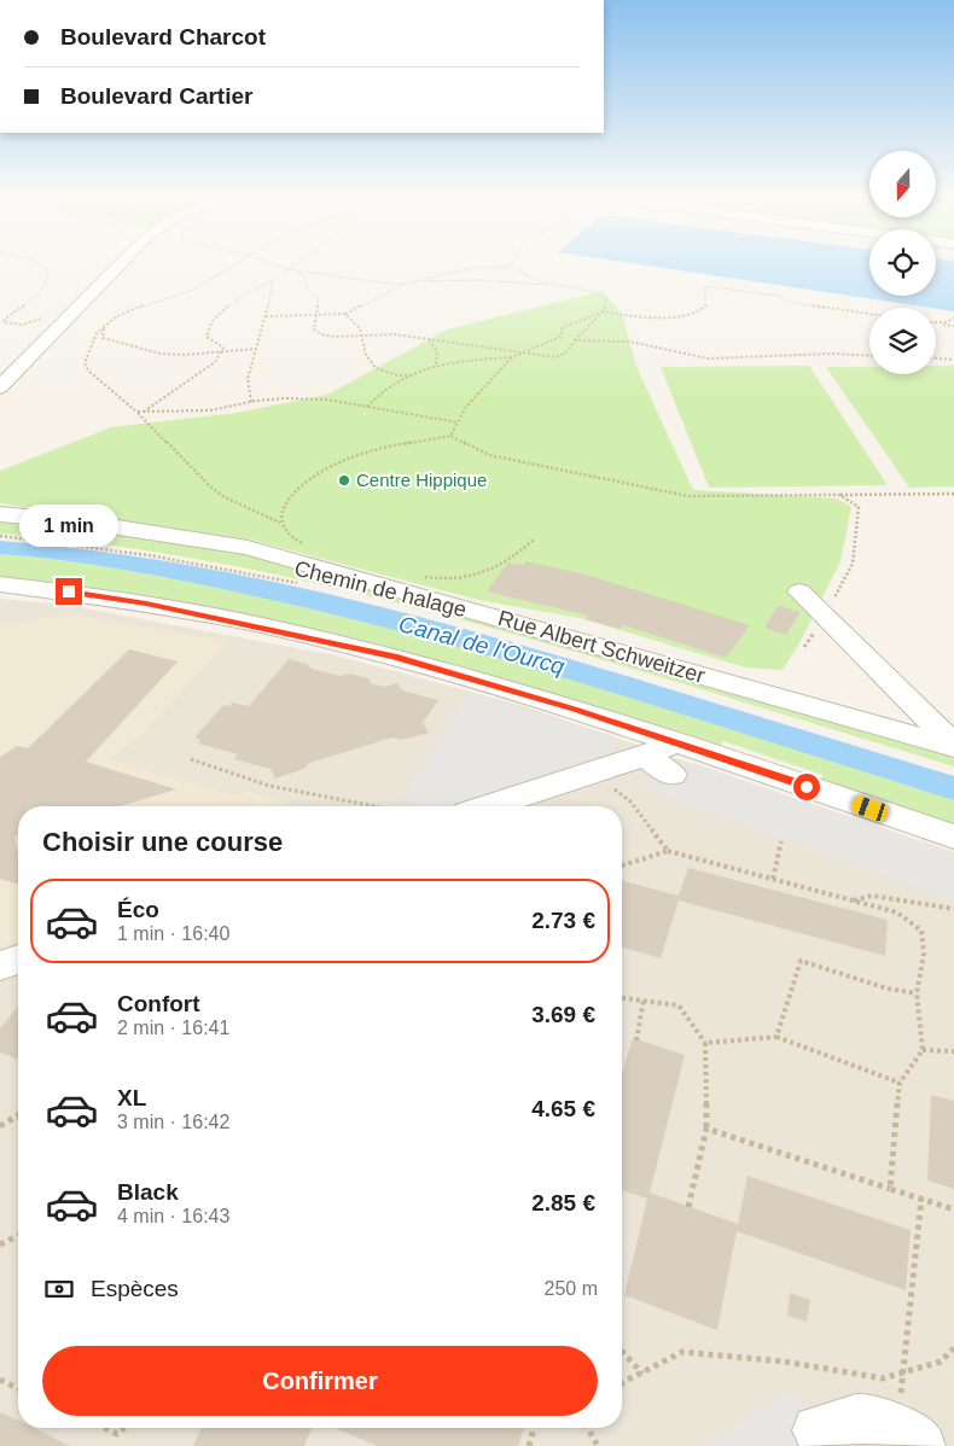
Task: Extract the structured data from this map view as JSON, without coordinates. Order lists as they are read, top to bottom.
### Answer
{
  "streets": {
    "street": ["Rue Albert Schweitzer"],
    "path": ["Chemin de halage"]
  },
  "water": ["Canal de l'Ourcq"],
  "places": ["Centre Hippique"],
  "north": "bottom",
  "page": {
    "banner": ["Boulevard Charcot", "Boulevard Cartier"],
    "bubble": "1 min",
    "heading": "Choisir une course",
    "list": [
      {
        "name": "Éco",
        "note": "1 min · 16:40",
        "value": "2.73 €"
      },
      {
        "name": "Confort",
        "note": "2 min · 16:41",
        "value": "3.69 €"
      },
      {
        "name": "XL",
        "note": "3 min · 16:42",
        "value": "4.65 €"
      },
      {
        "name": "Black",
        "note": "4 min · 16:43",
        "value": "2.85 €"
      }
    ],
    "pay": ["Espèces", "250 m"],
    "buttons": "Confirmer"
  }
}
